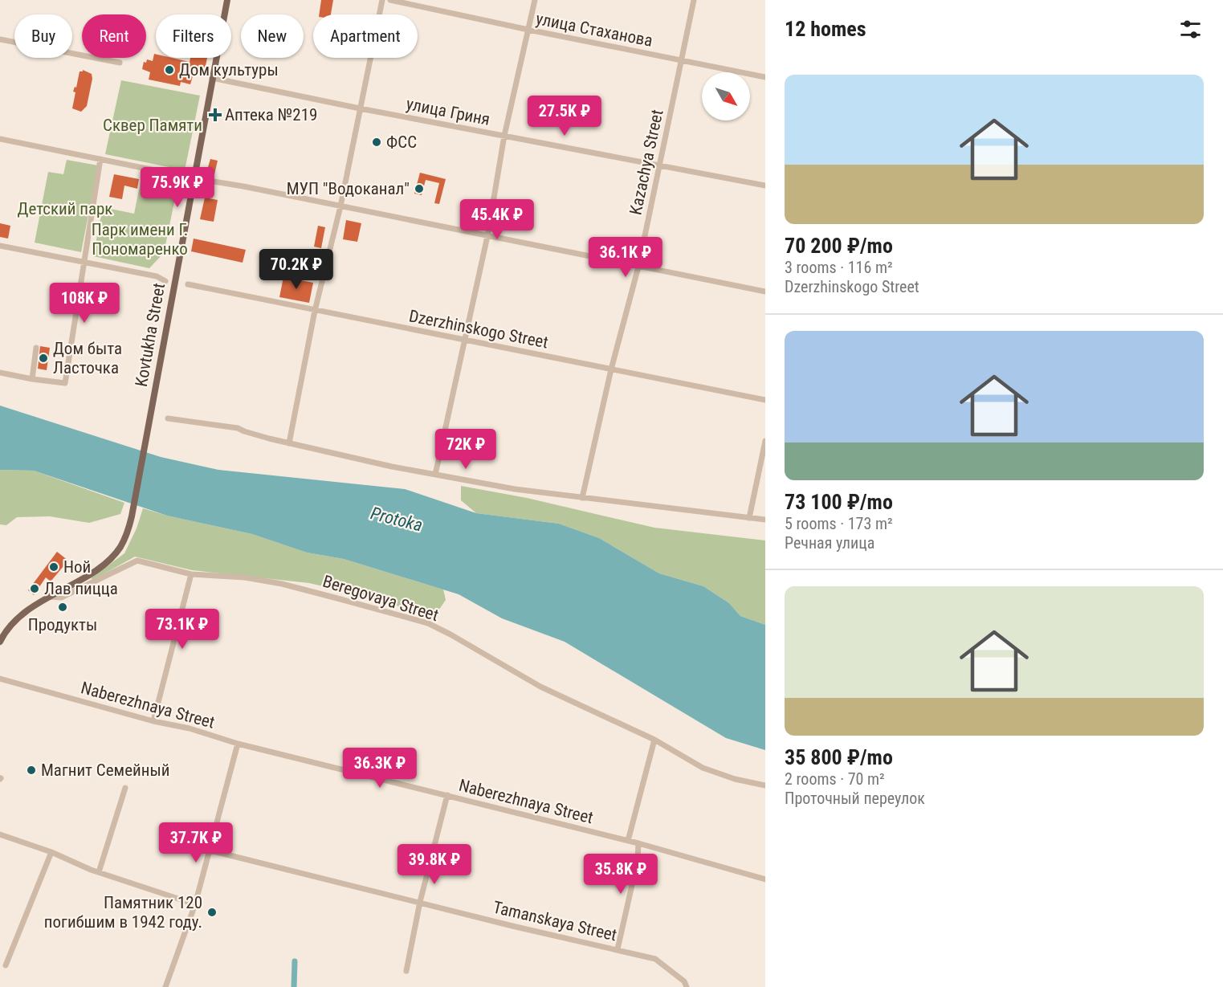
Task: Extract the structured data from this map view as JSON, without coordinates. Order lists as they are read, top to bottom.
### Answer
{
  "streets": {
    "main road": ["Kovtukha Street"],
    "street": [
      "улица Стаханова",
      "улица Гриня",
      "Kazachya Street",
      "Dzerzhinskogo Street",
      "Beregovaya Street",
      "Naberezhnaya Street",
      "Tamanskaya Street"
    ]
  },
  "crossings": [
    ["улица Стаханова", "Kazachya Street"],
    ["улица Гриня", "Kazachya Street"],
    ["улица Гриня", "Kovtukha Street"],
    ["Kazachya Street", "Dzerzhinskogo Street"],
    ["Kovtukha Street", "Beregovaya Street"]
  ],
  "water": ["Protoka"],
  "parks": ["Сквер Памяти", "Детский парк", "Парк имени Г. Пономаренко"],
  "places": {
    "other": [
      "Дом культуры",
      "ФСС",
      "МУП \"Водоканал\"",
      "Дом быта Ласточка",
      "Ной",
      "Лав пицца",
      "Продукты",
      "Магнит Семейный",
      "Памятник 120 погибшим в 1942 году."
    ],
    "health": ["Аптека №219"]
  },
  "north": "bottom right",
  "page": {
    "heading": "12 homes",
    "chip": [
      "Buy",
      "Rent",
      "Filters",
      "New",
      "Apartment"
    ],
    "list": [
      {
        "name": "70 200 ₽/mo",
        "note": "3 rooms · 116 m² · Dzerzhinskogo Street"
      },
      {
        "name": "73 100 ₽/mo",
        "note": "5 rooms · 173 m² · Речная улица"
      },
      {
        "name": "35 800 ₽/mo",
        "note": "2 rooms · 70 m² · Проточный переулок"
      }
    ],
    "price": [
      "27.5K ₽",
      "75.9K ₽",
      "45.4K ₽",
      "36.1K ₽",
      "70.2K ₽",
      "108K ₽",
      "72K ₽",
      "73.1K ₽",
      "36.3K ₽",
      "37.7K ₽",
      "39.8K ₽",
      "35.8K ₽"
    ]
  }
}
